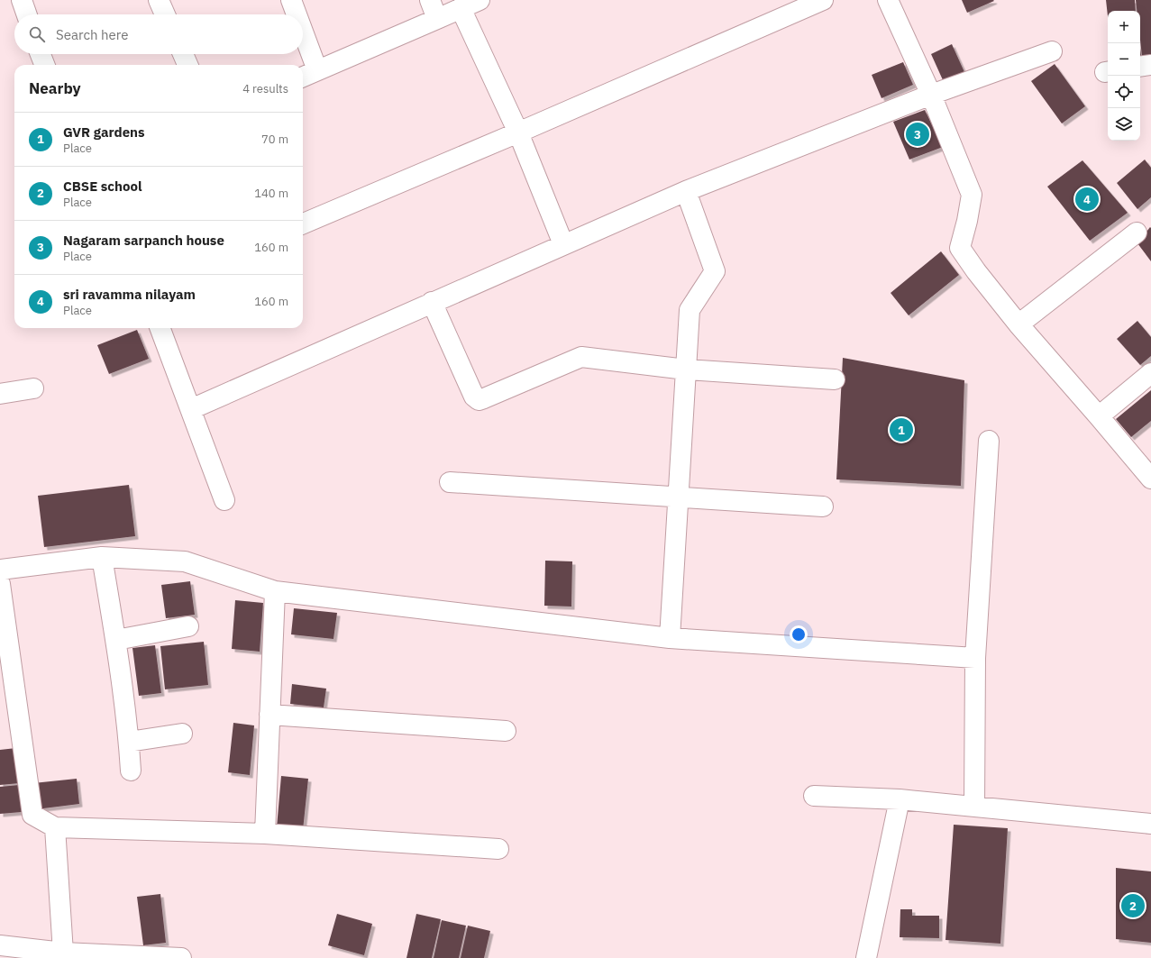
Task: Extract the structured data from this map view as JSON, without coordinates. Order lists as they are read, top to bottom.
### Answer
{
  "page": {
    "map_buttons": ["+", "−"],
    "search": "Search here",
    "heading": ["Nearby", "4 results"],
    "list": [
      {
        "mark": "1",
        "name": "GVR gardens",
        "note": "Place",
        "value": "70 m"
      },
      {
        "mark": "2",
        "name": "CBSE school",
        "note": "Place",
        "value": "140 m"
      },
      {
        "mark": "3",
        "name": "Nagaram sarpanch house",
        "note": "Place",
        "value": "160 m"
      },
      {
        "mark": "4",
        "name": "sri ravamma nilayam",
        "note": "Place",
        "value": "160 m"
      }
    ],
    "pins": [
      "3",
      "4",
      "1",
      "2"
    ]
  }
}
